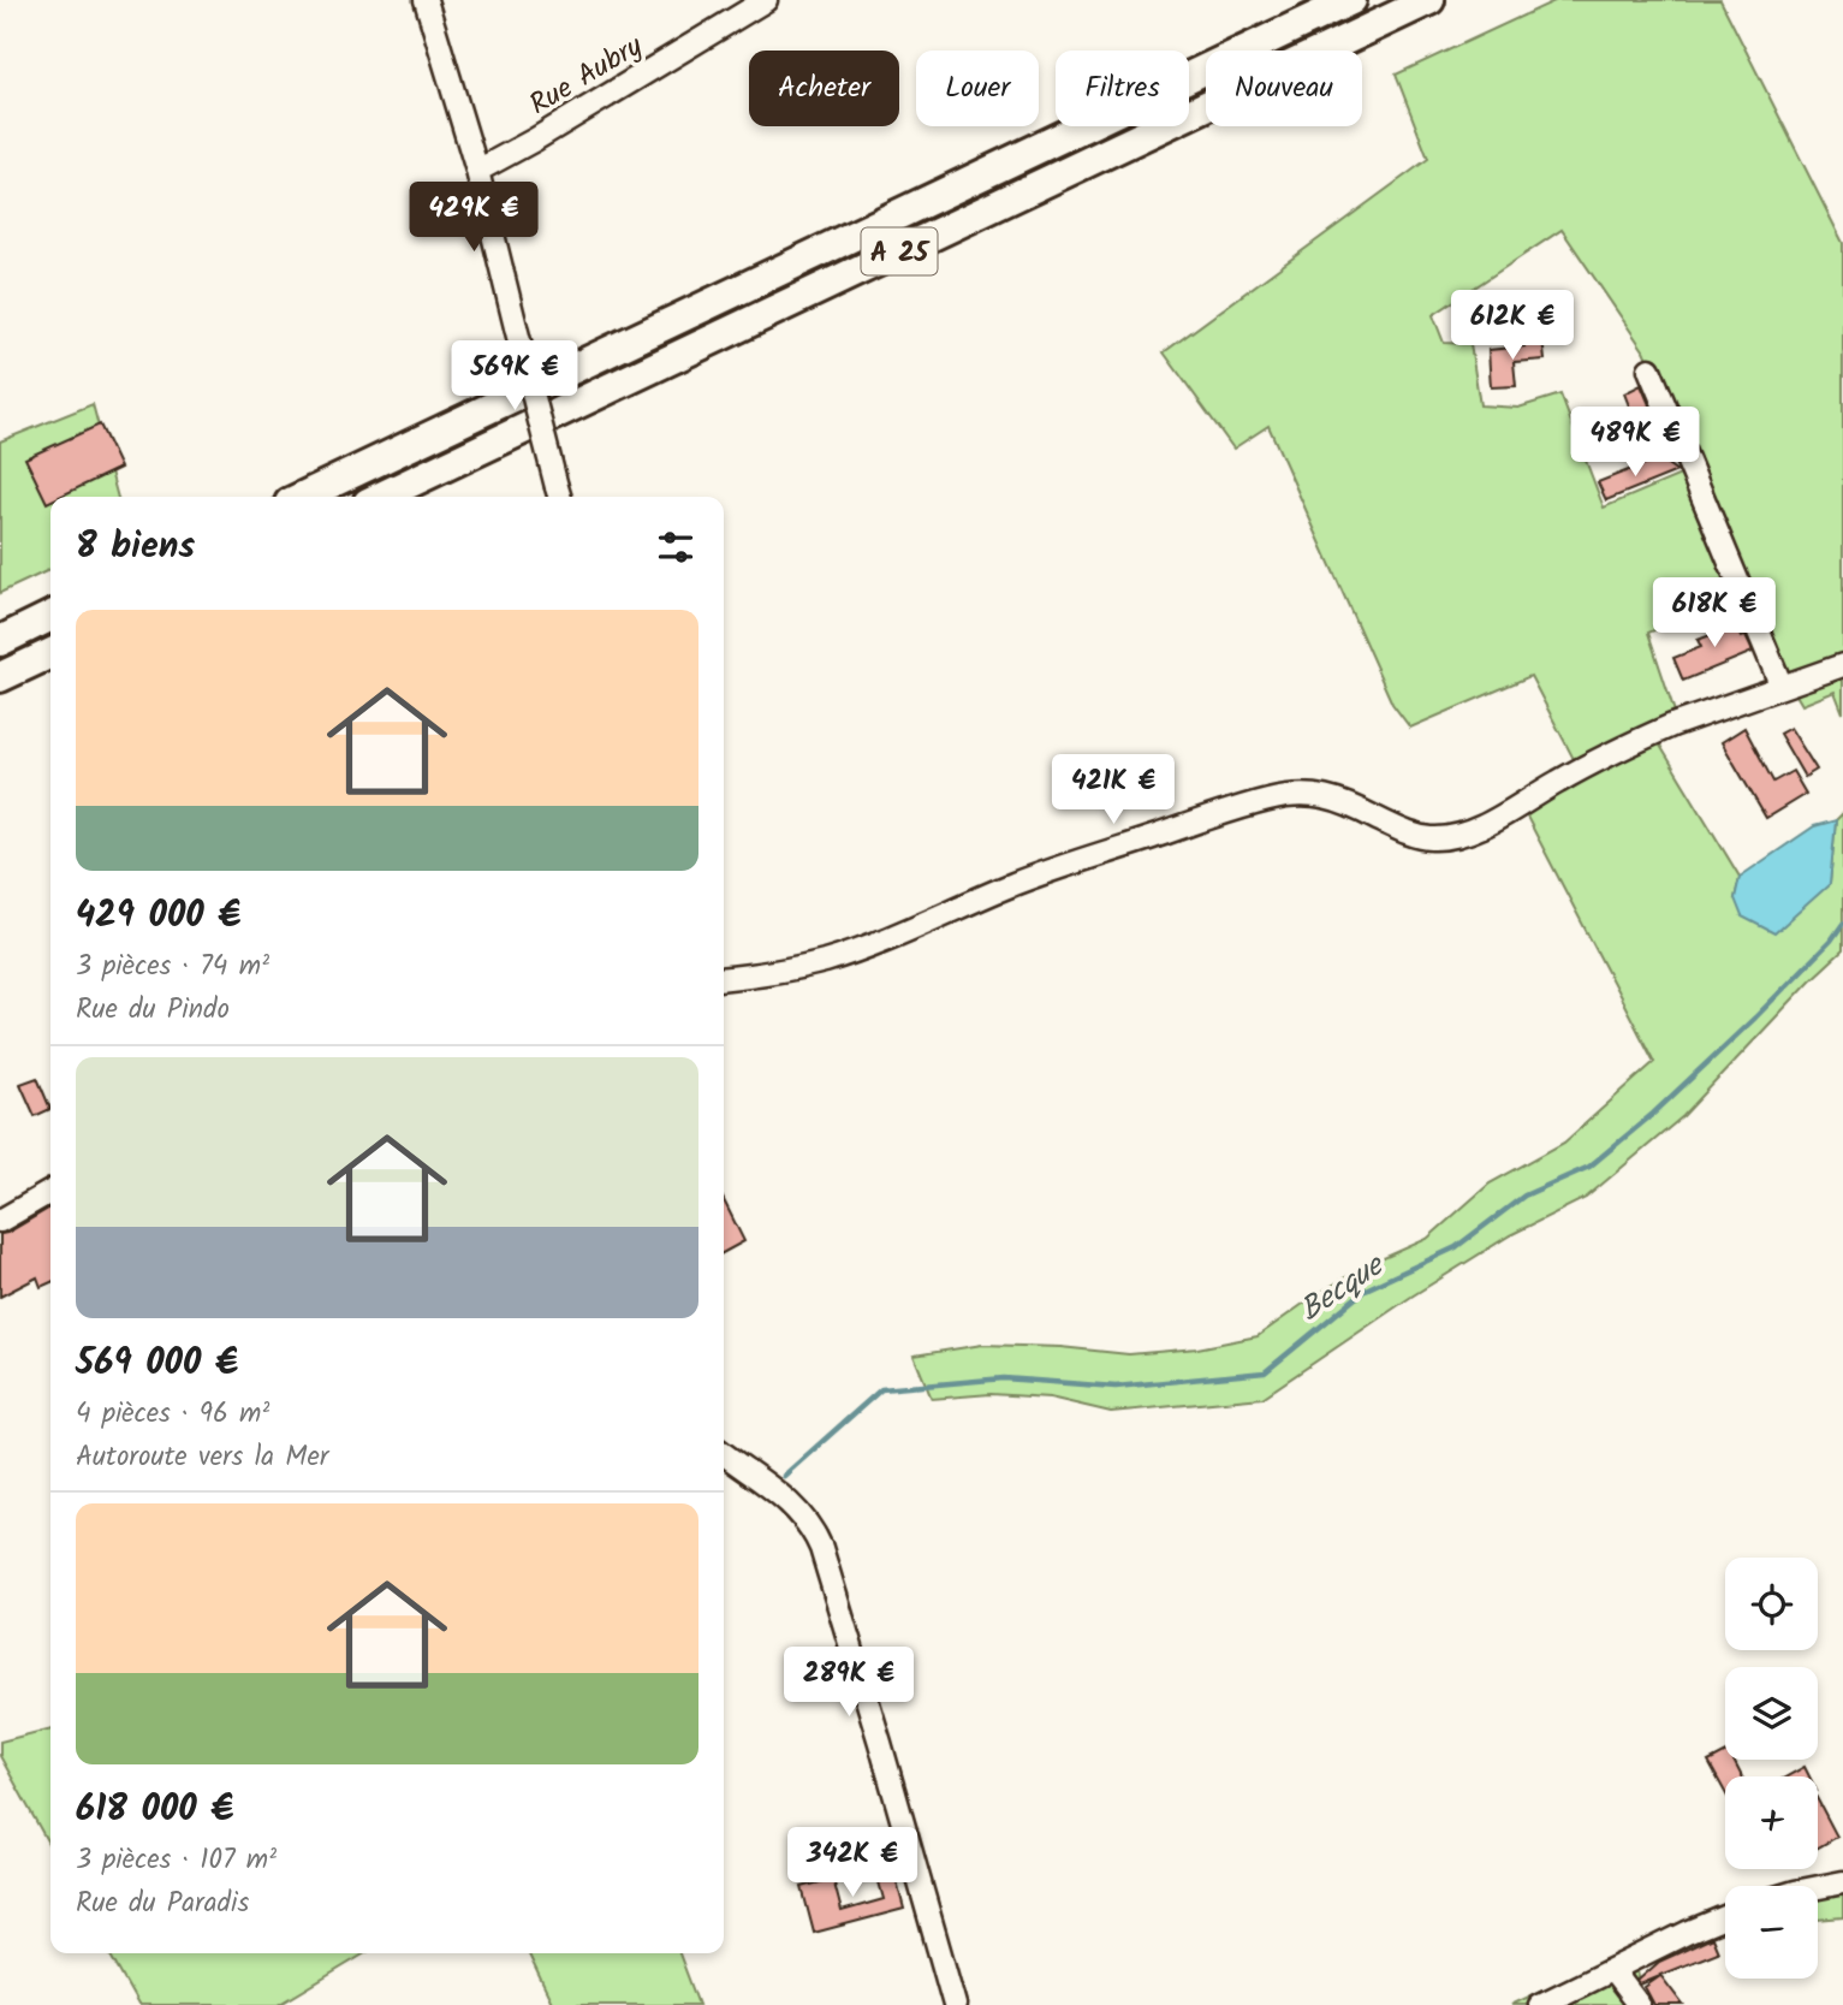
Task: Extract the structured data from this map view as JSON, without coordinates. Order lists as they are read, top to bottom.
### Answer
{
  "streets": {
    "highway": ["A 25"],
    "street": ["Rue Aubry"]
  },
  "water": ["Becque"],
  "page": {
    "chip": [
      "Acheter",
      "Louer",
      "Filtres",
      "Nouveau"
    ],
    "price": [
      "429K €",
      "612K €",
      "569K €",
      "489K €",
      "618K €",
      "421K €",
      "289K €",
      "342K €"
    ],
    "heading": "8 biens",
    "list": [
      {
        "name": "429 000 €",
        "note": "3 pièces · 74 m² · Rue du Pindo"
      },
      {
        "name": "569 000 €",
        "note": "4 pièces · 96 m² · Autoroute vers la Mer"
      },
      {
        "name": "618 000 €",
        "note": "3 pièces · 107 m² · Rue du Paradis"
      }
    ],
    "map_buttons": ["+", "−"]
  }
}
